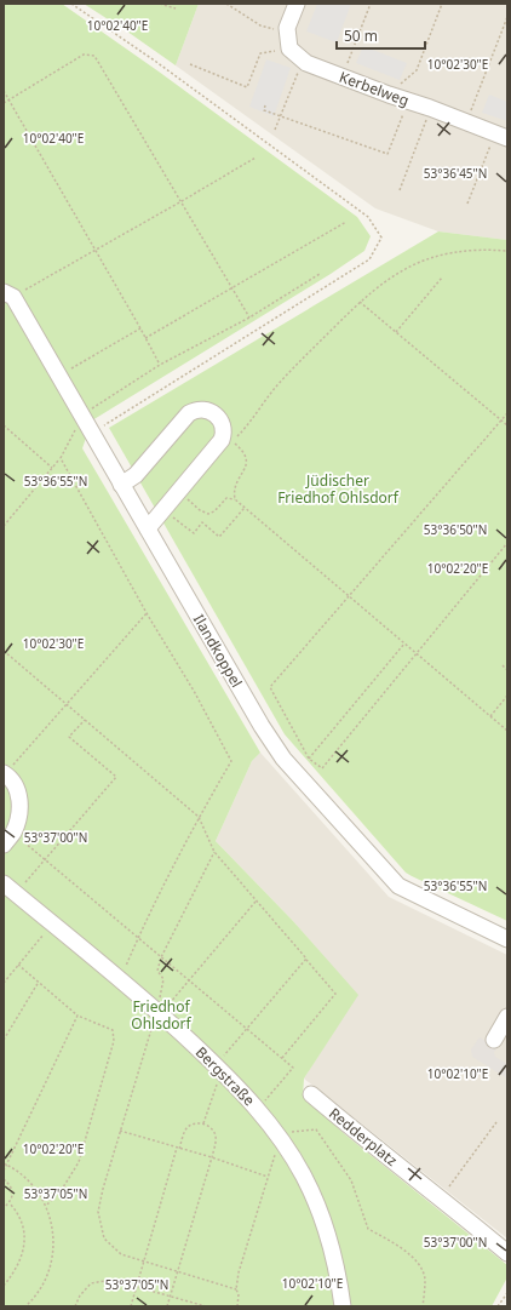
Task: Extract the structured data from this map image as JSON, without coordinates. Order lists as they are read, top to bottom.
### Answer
{
  "streets": {
    "street": [
      "Kerbelweg",
      "Ilandkoppel",
      "Bergstraße",
      "Redderplatz"
    ]
  },
  "parks": ["Jüdischer Friedhof Ohlsdorf", "Friedhof Ohlsdorf"],
  "scale_bar": "50 m",
  "coordinates": [
    "10°02'40\"E",
    "10°02'30\"E",
    "53°36'45\"N",
    "53°36'55\"N",
    "53°36'50\"N",
    "10°02'20\"E",
    "53°37'00\"N",
    "10°02'10\"E",
    "53°37'05\"N"
  ]
}
